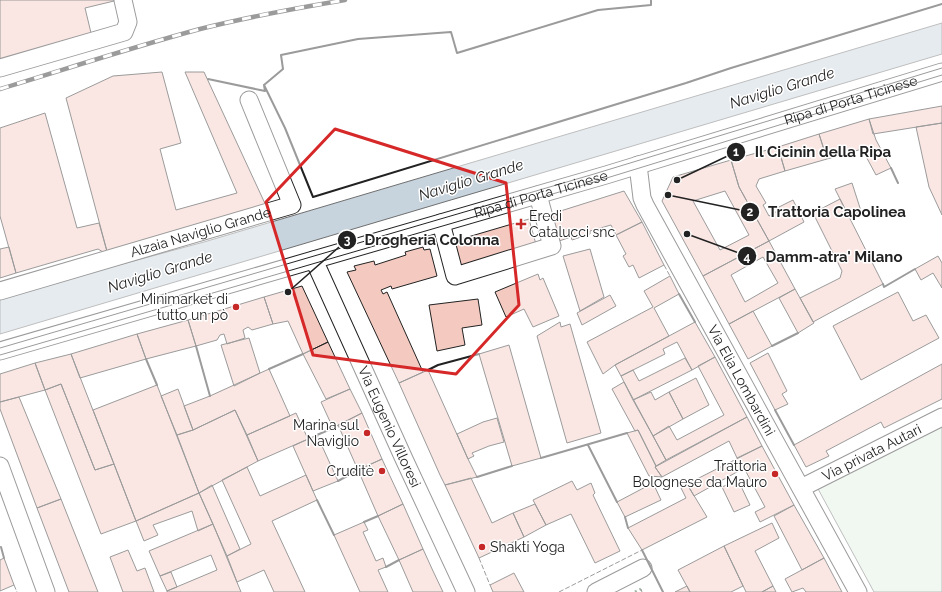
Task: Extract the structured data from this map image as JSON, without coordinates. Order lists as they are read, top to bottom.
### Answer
{
  "streets": {
    "street": [
      "Ripa di Porta Ticinese",
      "Alzaia Naviglio Grande",
      "Via Elia Lombardini",
      "Via Eugenio Villoresi",
      "Via privata Autari"
    ]
  },
  "crossings": [
    ["Ripa di Porta Ticinese", "Via Elia Lombardini"],
    ["Ripa di Porta Ticinese", "Via Eugenio Villoresi"],
    ["Via Elia Lombardini", "Via privata Autari"]
  ],
  "water": ["Naviglio Grande"],
  "places": {
    "other": [
      "Il Cicinin della Ripa",
      "Trattoria Capolinea",
      "Damm-atra' Milano",
      "Drogheria Colonna",
      "Minimarket di tutto un pò",
      "Marina sul Naviglio",
      "Cruditè",
      "Trattoria Bolognese da Mauro",
      "Shakti Yoga"
    ],
    "health": ["Eredi Catalucci snc"]
  }
}
